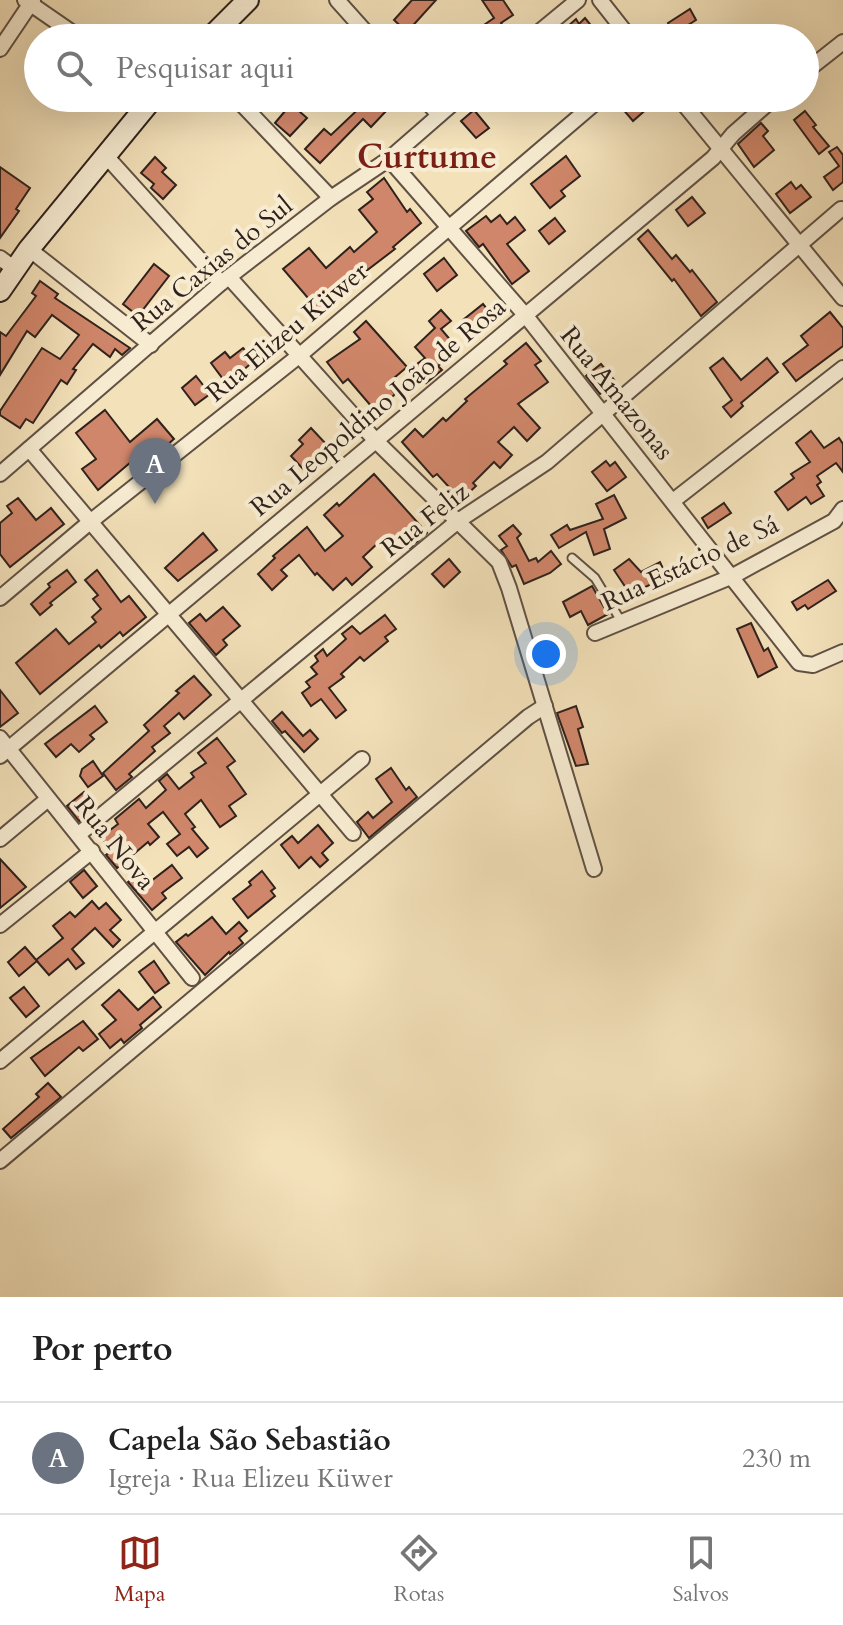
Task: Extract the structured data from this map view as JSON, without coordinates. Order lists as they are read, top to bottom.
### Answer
{
  "streets": {
    "street": [
      "Rua Caxias do Sul",
      "Rua Elizeu Küwer",
      "Rua Amazonas",
      "Rua Leopoldino João de Rosa",
      "Rua Feliz",
      "Rua Estácio de Sá",
      "Rua Nova"
    ]
  },
  "crossings": [
    ["Rua Caxias do Sul", "Rua Amazonas"],
    ["Rua Elizeu Küwer", "Rua Amazonas"],
    ["Rua Amazonas", "Rua Leopoldino João de Rosa"],
    ["Rua Amazonas", "Rua Feliz"],
    ["Rua Amazonas", "Rua Estácio de Sá"],
    ["Rua Leopoldino João de Rosa", "Rua Nova"],
    ["Rua Feliz", "Rua Nova"]
  ],
  "districts": ["Curtume"],
  "page": {
    "search": "Pesquisar aqui",
    "pins": "A",
    "heading": "Por perto",
    "list": [
      {
        "mark": "A",
        "name": "Capela São Sebastião",
        "note": "Igreja · Rua Elizeu Küwer",
        "value": "230 m"
      }
    ],
    "nav": ["Mapa", "Rotas", "Salvos"]
  }
}
